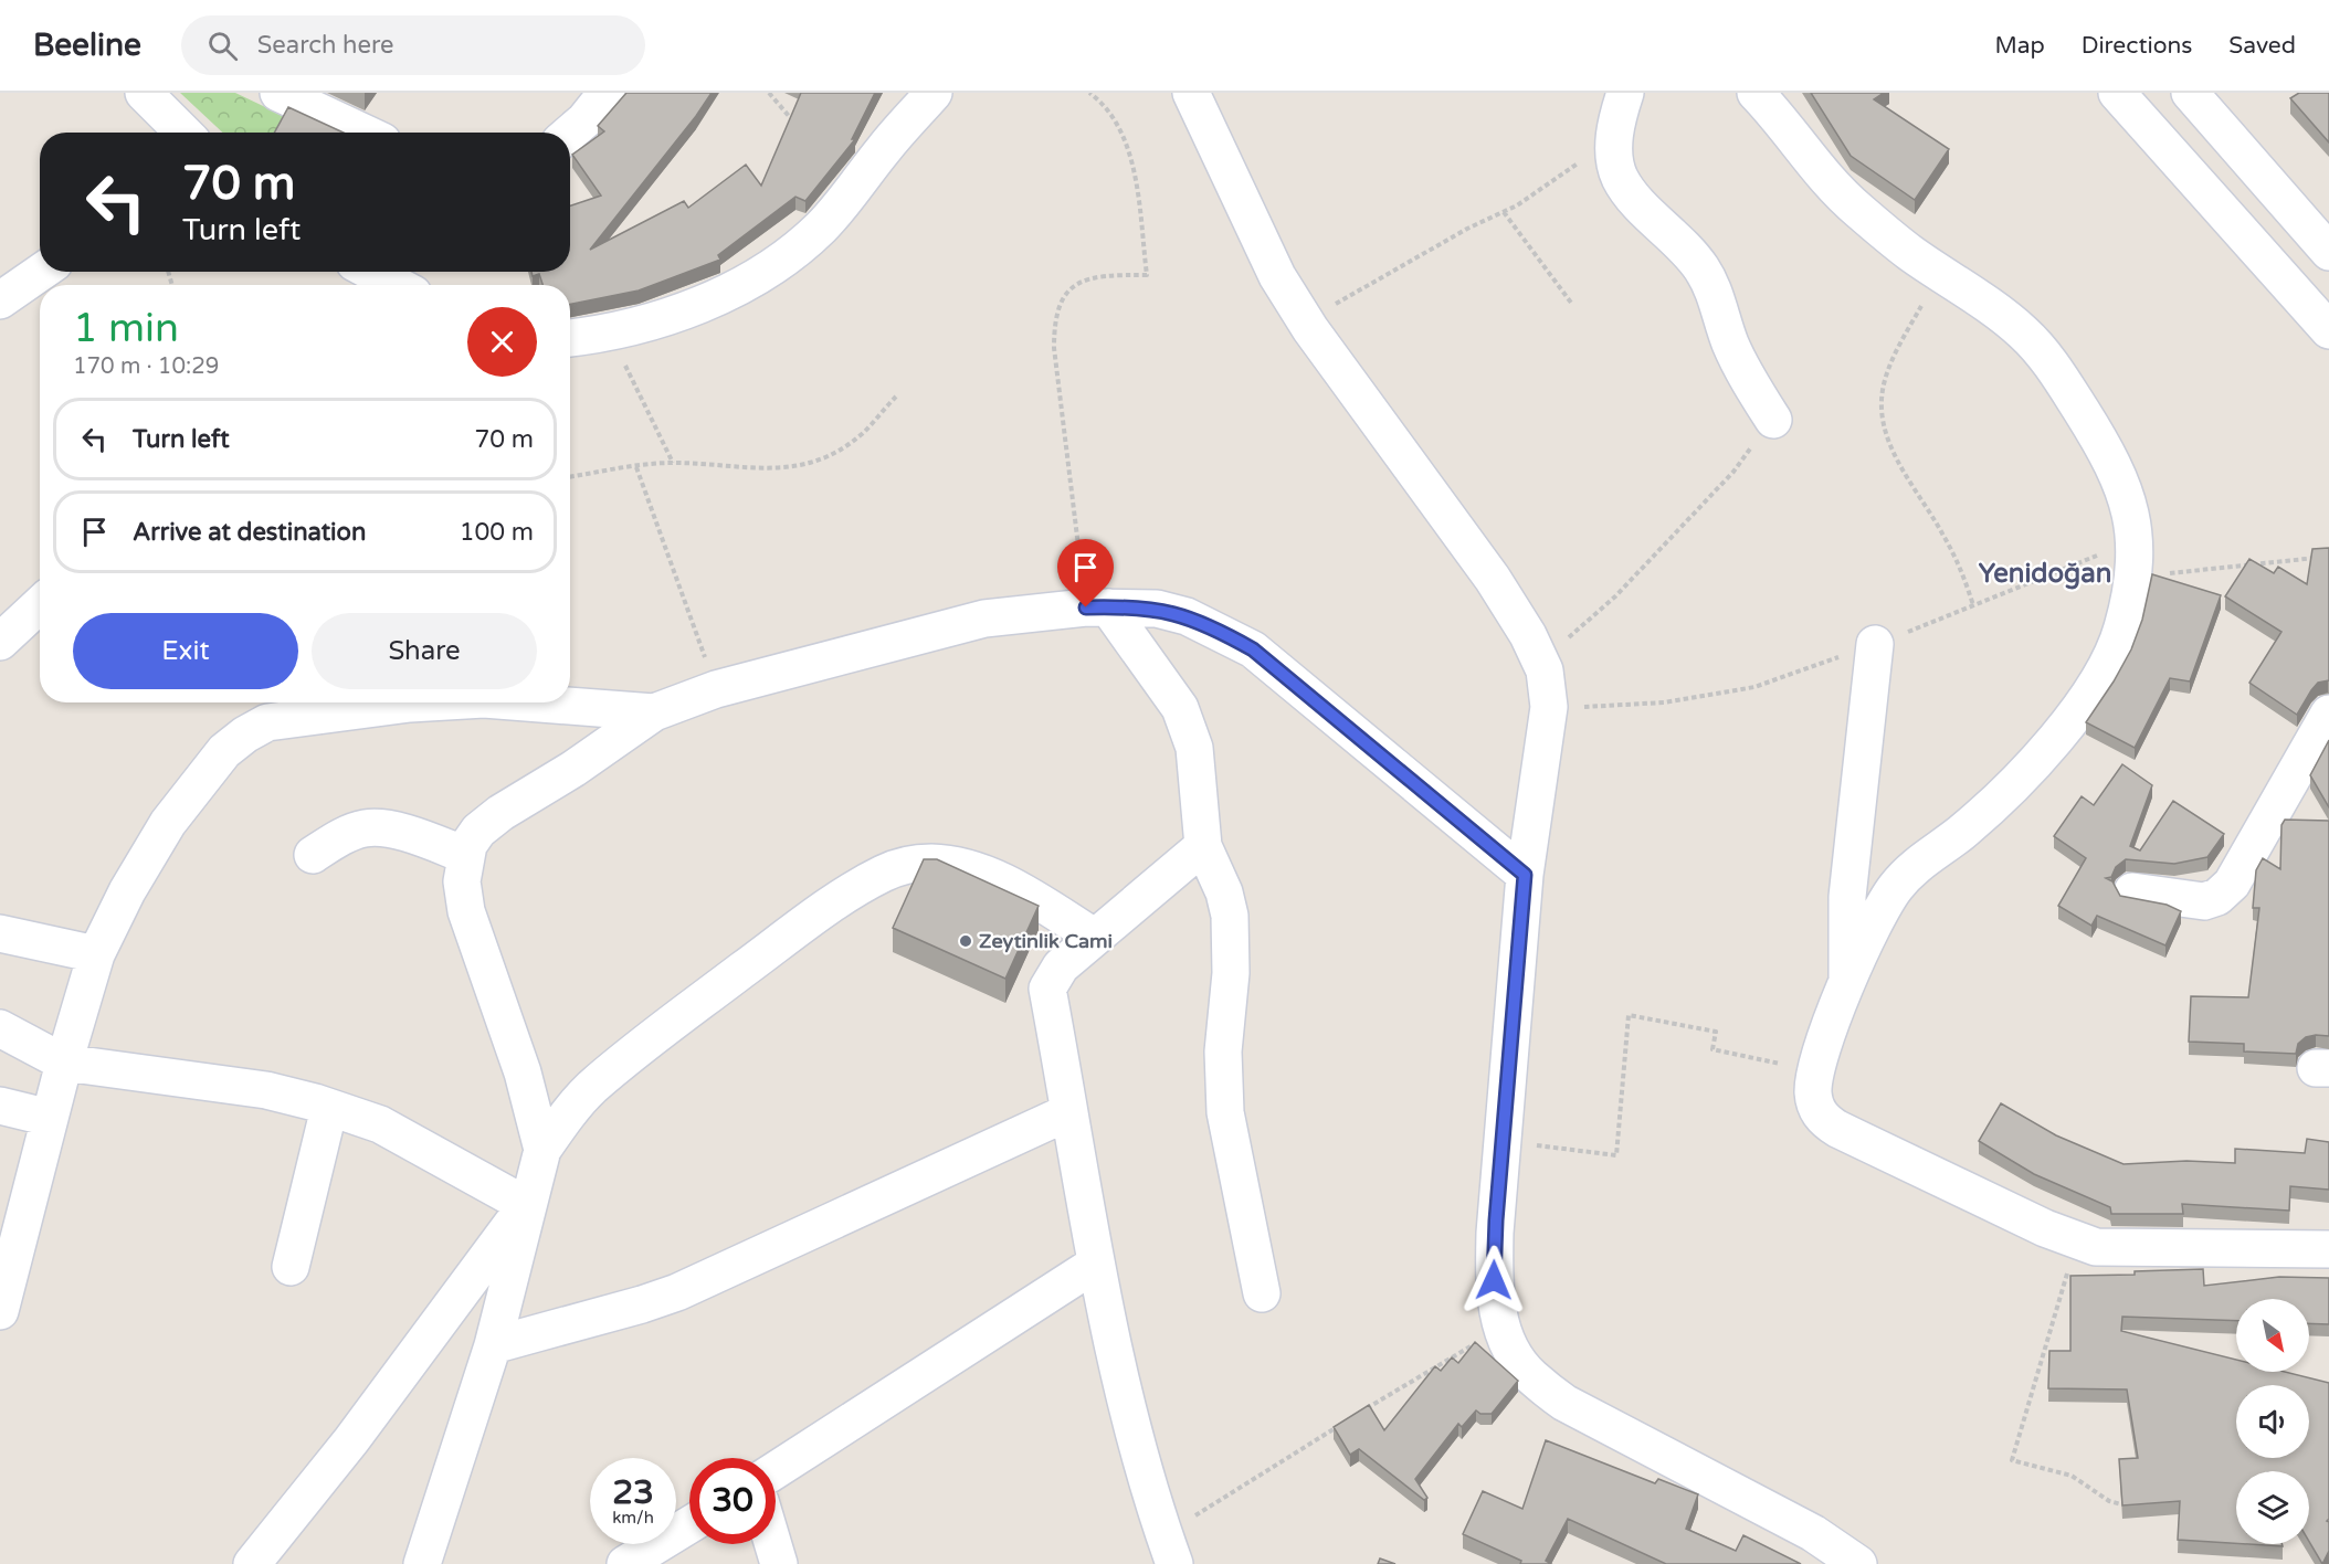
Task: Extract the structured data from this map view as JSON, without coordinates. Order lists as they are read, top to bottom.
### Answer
{
  "districts": ["Yenidoğan"],
  "places": ["Zeytinlik Cami"],
  "north": "bottom right",
  "page": {
    "header": "Beeline",
    "search": "Search here",
    "nav": ["Map", "Directions", "Saved"],
    "turn": ["70 m", "Turn left"],
    "heading": ["1 min", "170 m · 10:29"],
    "list": [
      {
        "name": "Turn left",
        "value": "70 m"
      },
      {
        "name": "Arrive at destination",
        "value": "100 m"
      }
    ],
    "buttons": ["Exit", "Share"],
    "speed": "23 km/h",
    "limit": "30"
  }
}
